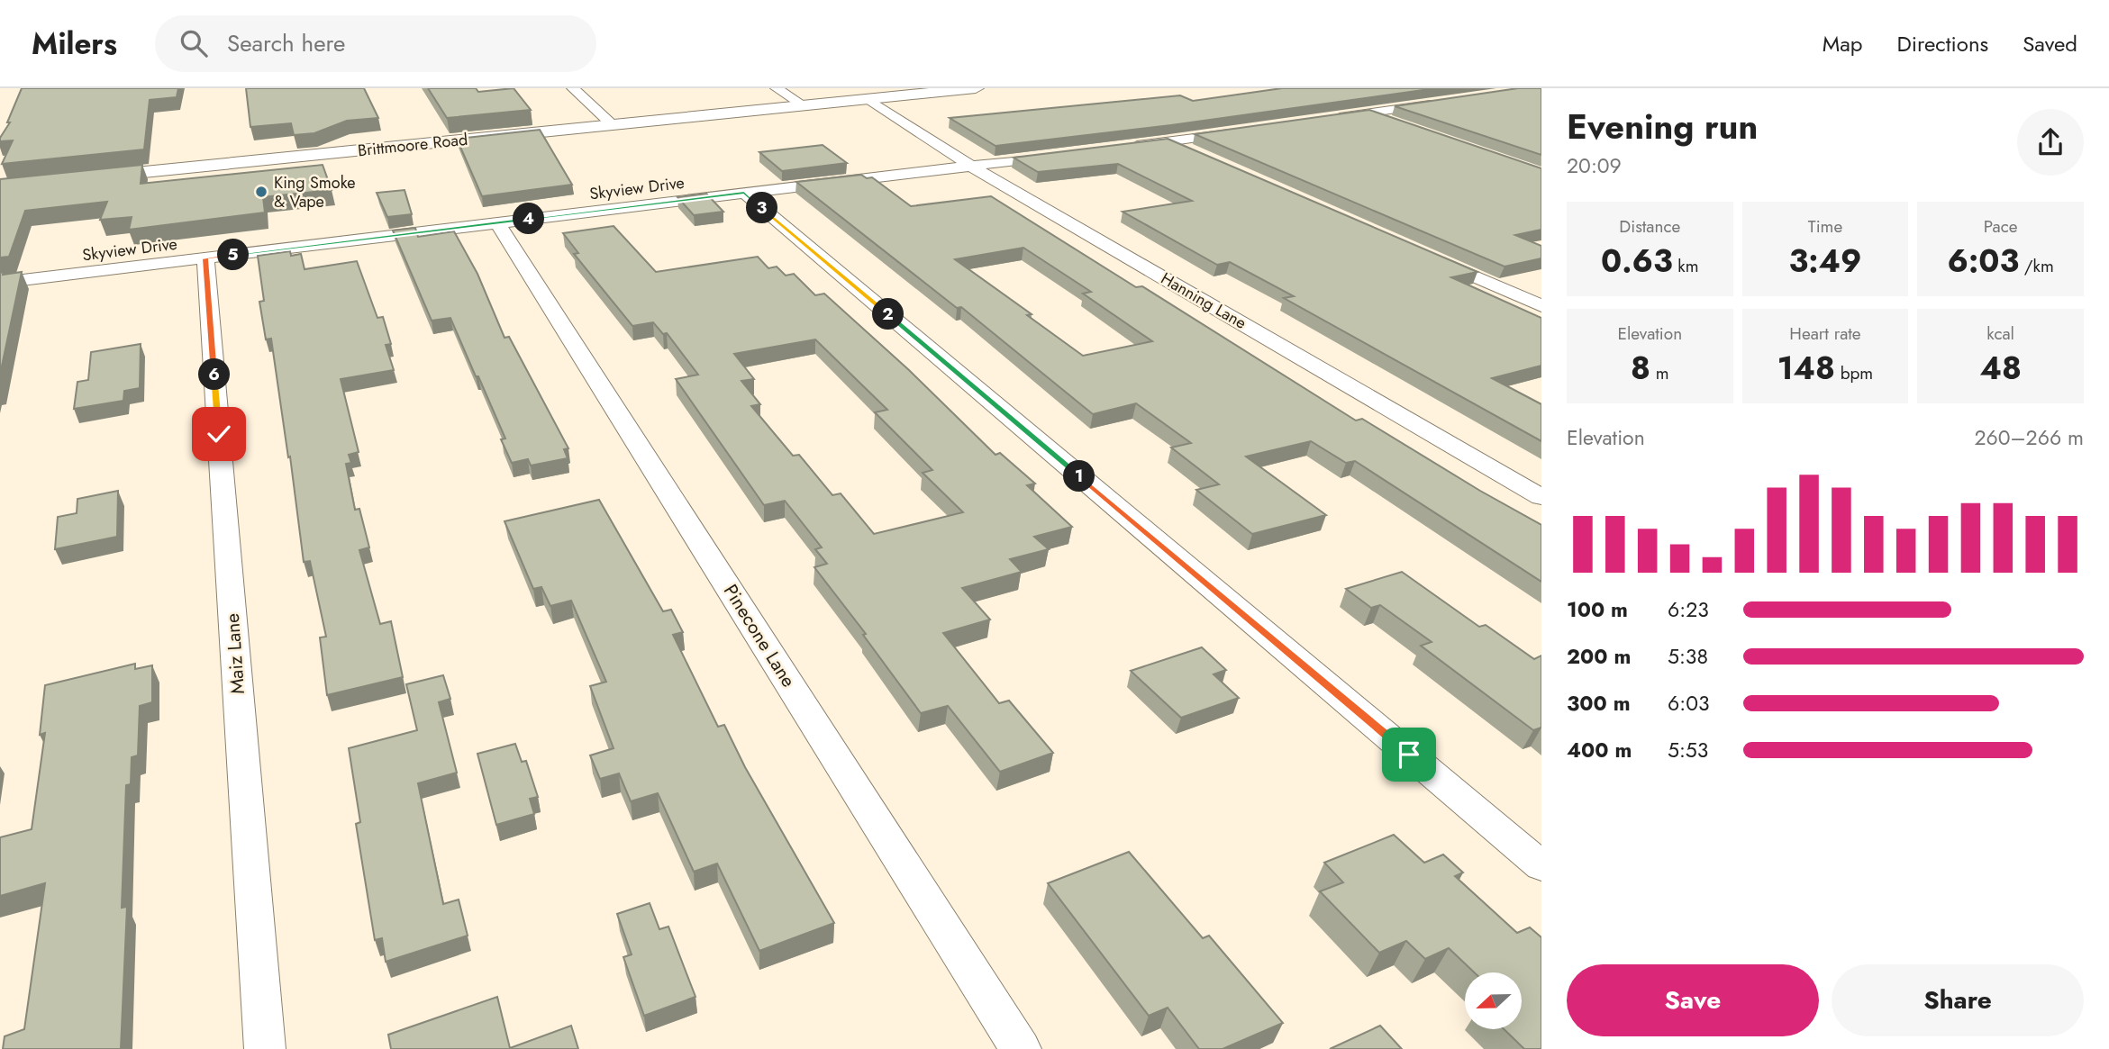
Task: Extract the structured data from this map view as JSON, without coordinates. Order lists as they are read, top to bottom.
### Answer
{
  "streets": {
    "main road": ["Brittmoore Road"],
    "street": [
      "Skyview Drive",
      "Hanning Lane",
      "Pinecone Lane",
      "Maiz Lane"
    ]
  },
  "crossings": [
    ["Brittmoore Road", "Hanning Lane"],
    ["Skyview Drive", "Hanning Lane"],
    ["Skyview Drive", "Pinecone Lane"],
    ["Skyview Drive", "Maiz Lane"]
  ],
  "places": ["King Smoke & Vape"],
  "north": "left",
  "page": {
    "header": "Milers",
    "search": "Search here",
    "nav": ["Map", "Directions", "Saved"],
    "heading": ["Evening run", "20:09"],
    "pins": [
      "3",
      "4",
      "5",
      "2",
      "6",
      "1"
    ],
    "stats": [
      ["Distance", "0.63 km"],
      ["Time", "3:49"],
      ["Pace", "6:03 /km"],
      ["Elevation", "8 m"],
      ["Heart rate", "148 bpm"],
      ["kcal", "48"]
    ],
    "chart": ["Elevation", "260–266 m"],
    "list": [
      {
        "name": "100 m",
        "note": "6:23"
      },
      {
        "name": "200 m",
        "note": "5:38"
      },
      {
        "name": "300 m",
        "note": "6:03"
      },
      {
        "name": "400 m",
        "note": "5:53"
      }
    ],
    "buttons": ["Save", "Share"]
  }
}
